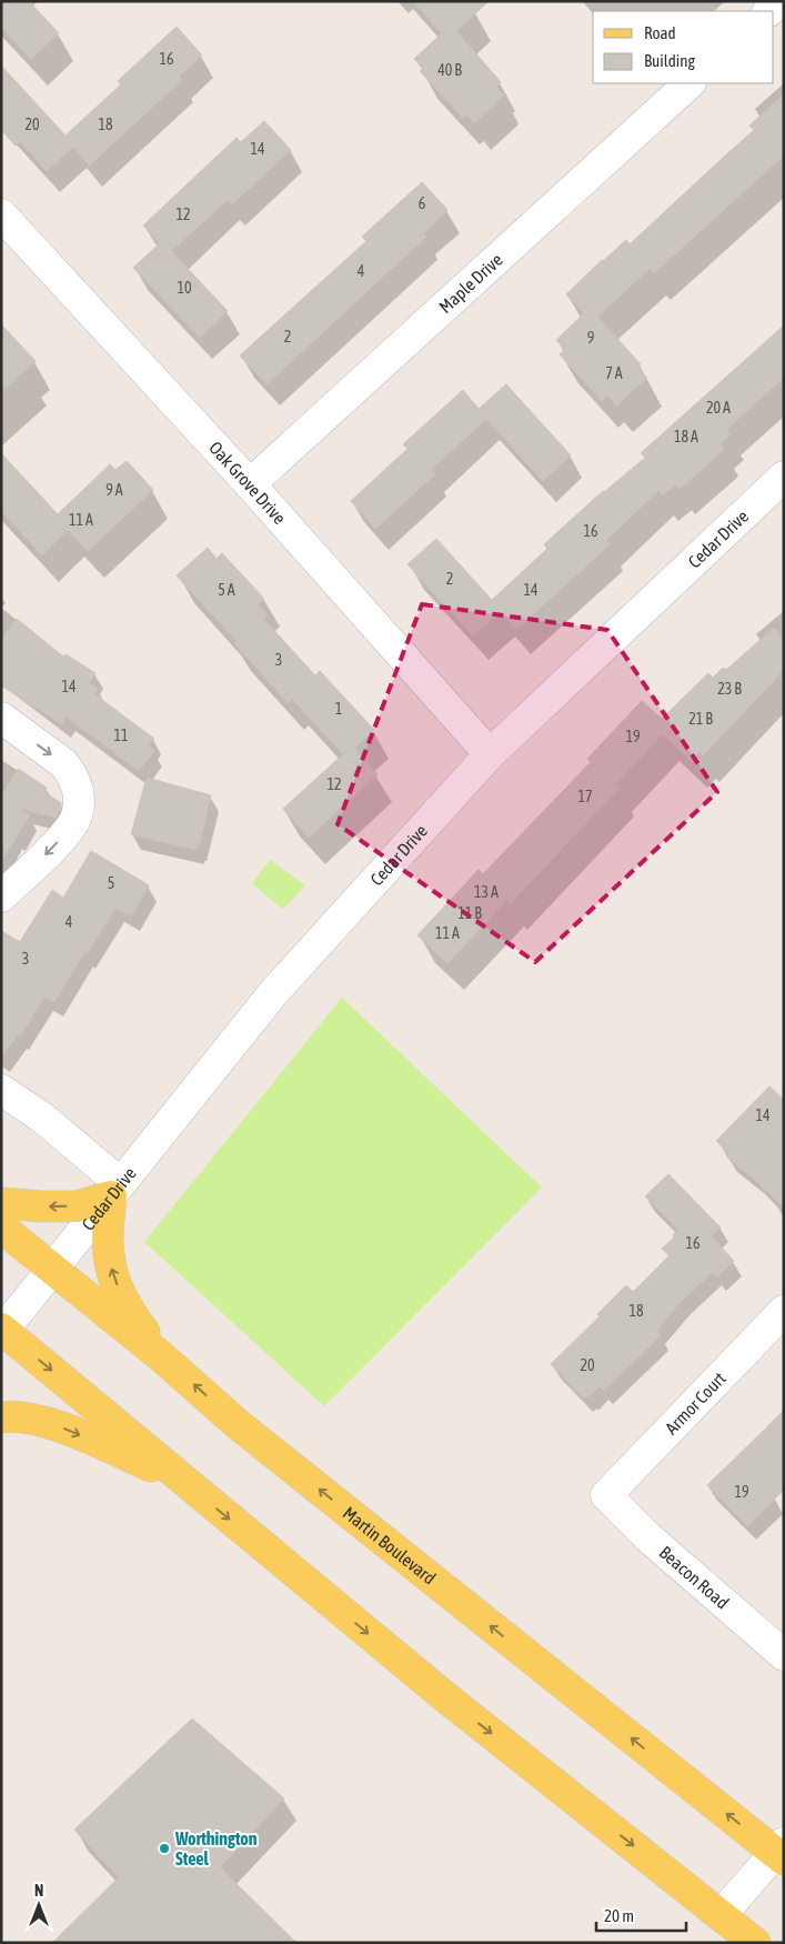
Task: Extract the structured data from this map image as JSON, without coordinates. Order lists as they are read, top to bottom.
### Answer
{
  "streets": {
    "main road": ["Martin Boulevard"],
    "street": [
      "Maple Drive",
      "Oak Grove Drive",
      "Cedar Drive",
      "Armor Court",
      "Beacon Road"
    ]
  },
  "crossings": [
    ["Maple Drive", "Oak Grove Drive"],
    ["Oak Grove Drive", "Cedar Drive"],
    ["Cedar Drive", "Martin Boulevard"],
    ["Armor Court", "Beacon Road"]
  ],
  "places": ["Worthington Steel"],
  "house_numbers": [
    "16",
    "40 B",
    "20",
    "18",
    "14",
    "6",
    "12",
    "4",
    "10",
    "2",
    "9",
    "7 A",
    "20 A",
    "18 A",
    "9 A",
    "11 A",
    "16",
    "2",
    "5 A",
    "14",
    "3",
    "14",
    "23 B",
    "1",
    "21 B",
    "11",
    "19",
    "12",
    "17",
    "5",
    "13 A",
    "11 B",
    "4",
    "11 A",
    "3",
    "14",
    "16",
    "18",
    "20",
    "19"
  ],
  "legend": ["Road", "Building"],
  "scale_bar": "20 m",
  "north": "top"
}
